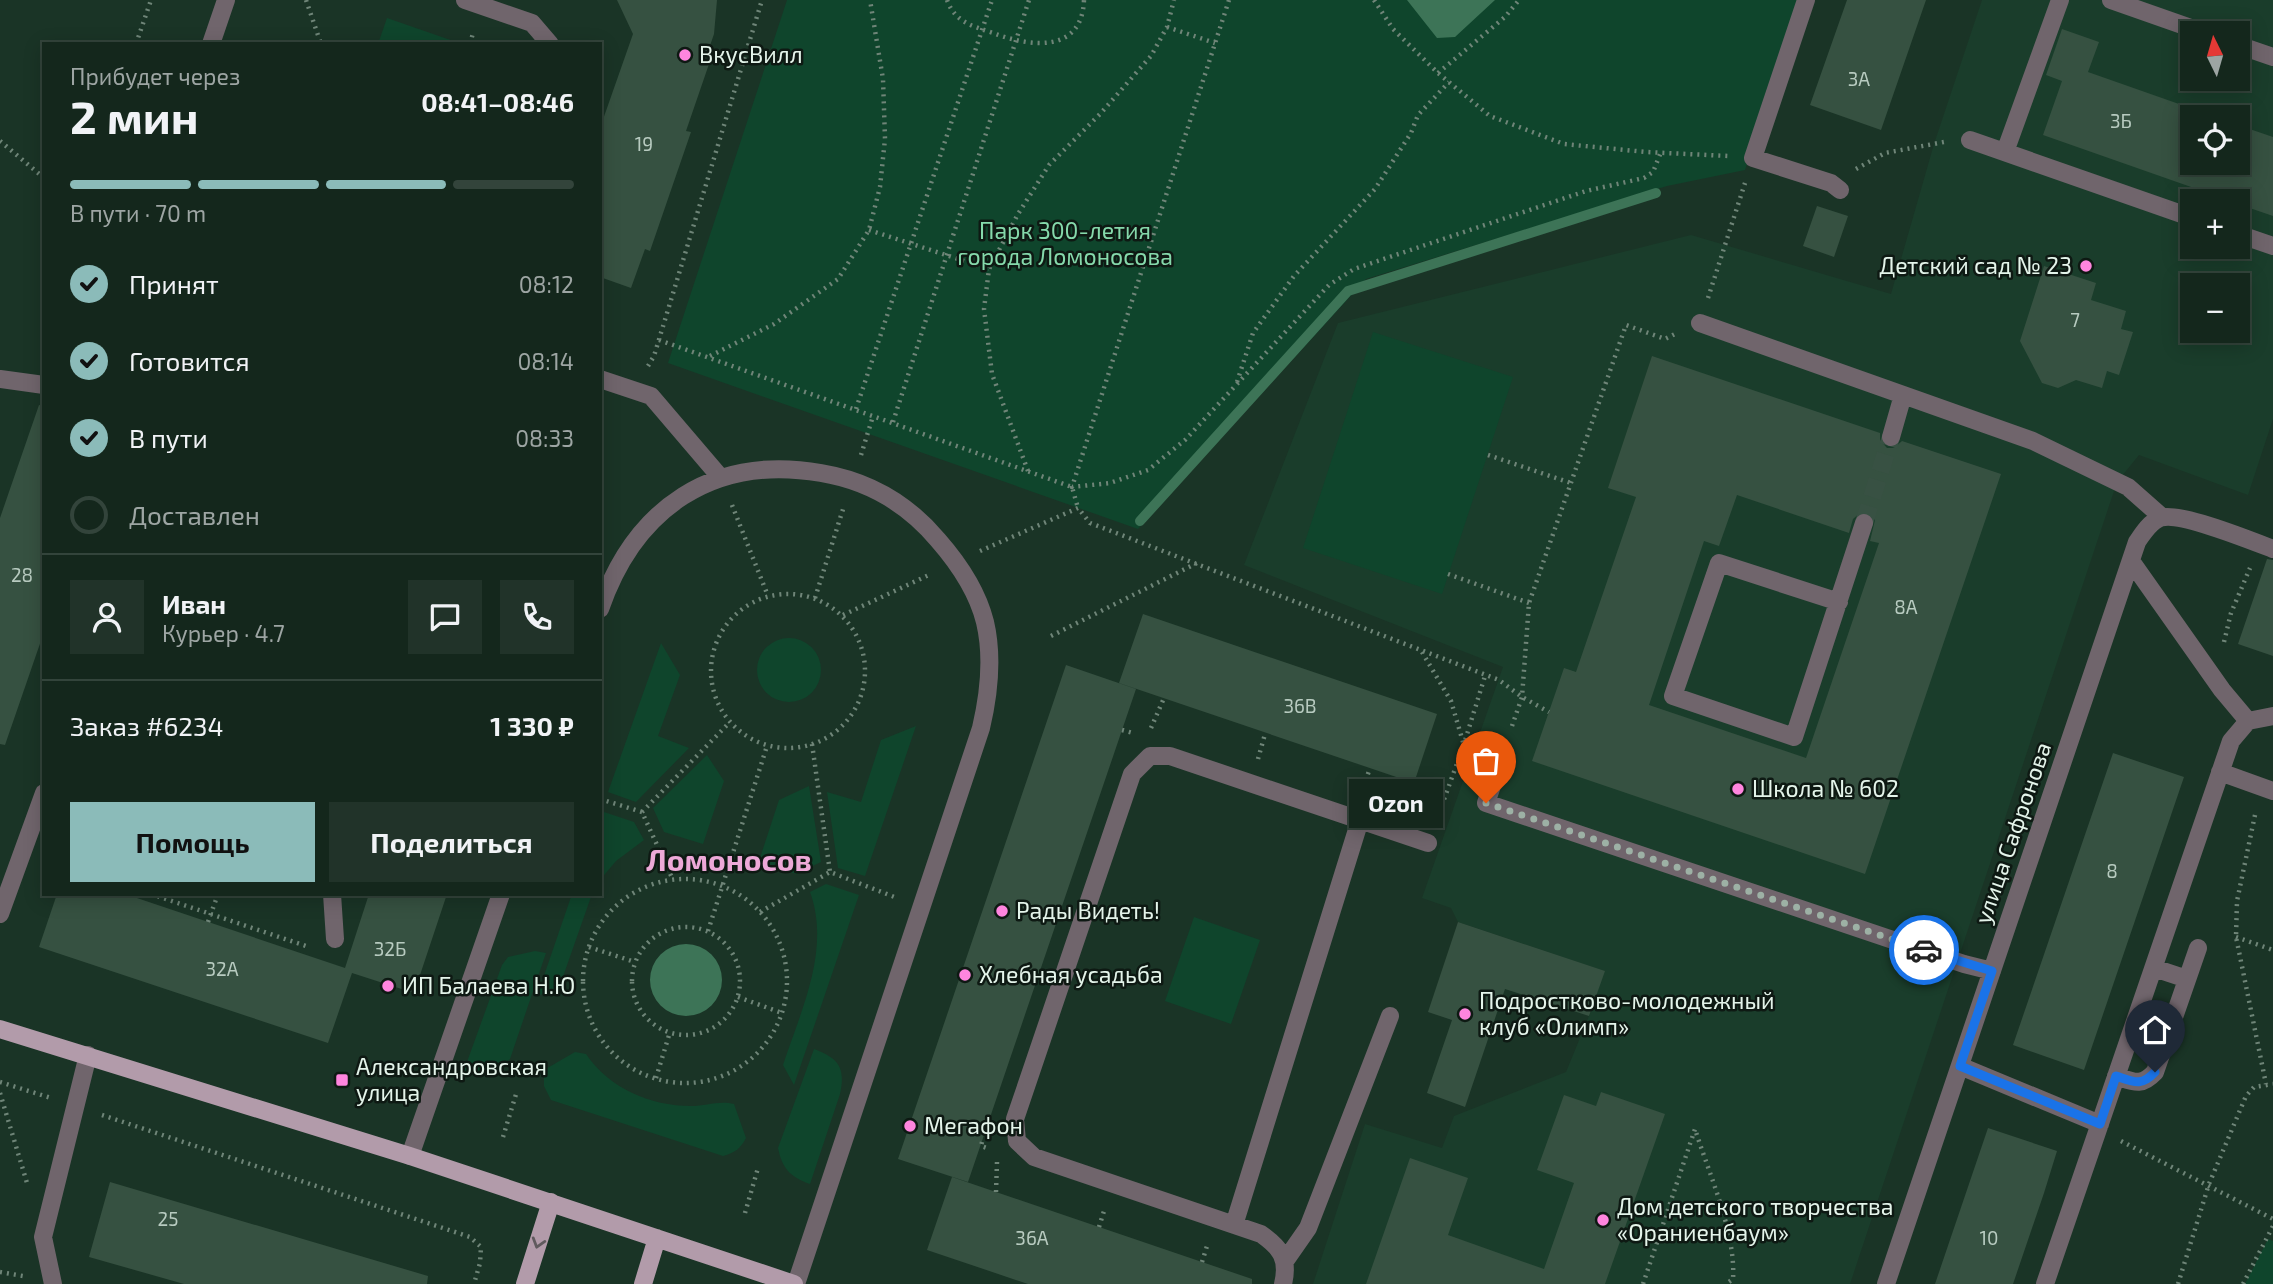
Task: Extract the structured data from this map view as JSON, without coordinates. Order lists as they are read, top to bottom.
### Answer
{
  "streets": {
    "street": ["улица Сафронова"]
  },
  "districts": ["Ломоносов"],
  "parks": ["Парк 300-летия города Ломоносова"],
  "places": {
    "other": [
      "ВкусВилл",
      "Детский сад № 23",
      "Школа № 602",
      "Ozon",
      "Рады Видеть!",
      "Хлебная усадьба",
      "ИП Балаева Н.Ю",
      "Подростково-молодежный клуб «Олимп»",
      "Мегафон",
      "Дом детского творчества «Ораниенбаум»"
    ],
    "transit": ["Александровская улица"]
  },
  "house_numbers": [
    "3А",
    "3Б",
    "19",
    "7",
    "28",
    "8А",
    "36В",
    "8",
    "32Б",
    "32А",
    "25",
    "36А",
    "10"
  ],
  "north": "top",
  "page": {
    "map_buttons": ["+", "−"],
    "heading": ["2 мин", "Прибудет через", "08:41–08:46"],
    "panel": [
      "Иван",
      "Курьер · 4.7",
      "Заказ #6234",
      "1 330 ₽"
    ],
    "bar": "В пути · 70 m",
    "list": [
      ["Принят", "08:12"],
      ["Готовится", "08:14"],
      ["В пути", "08:33"],
      "Доставлен"
    ],
    "bubble": "Ozon",
    "buttons": ["Помощь", "Поделиться"]
  }
}
